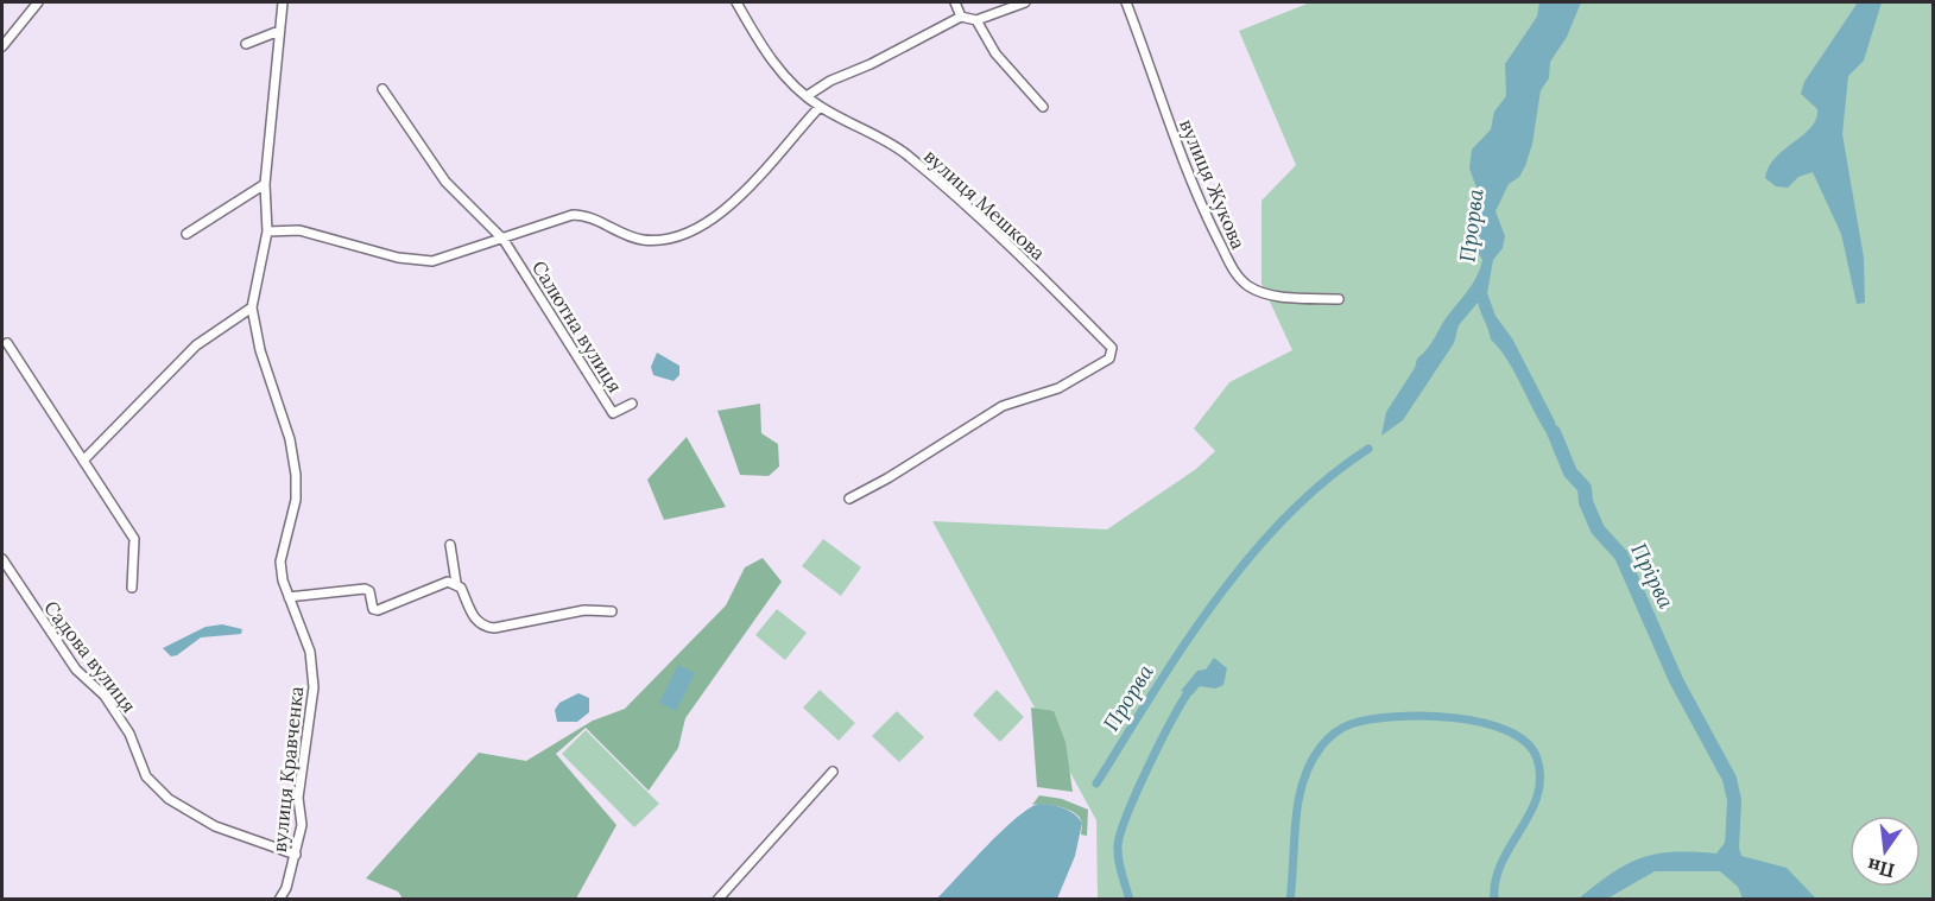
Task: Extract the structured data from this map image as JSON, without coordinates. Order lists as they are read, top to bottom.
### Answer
{
  "streets": {
    "street": [
      "вулиця Жукова",
      "вулиця Мешкова",
      "Салютна вулиця",
      "Садова вулиця",
      "вулиця Кравченка"
    ]
  },
  "crossings": [
    ["Садова вулиця", "вулиця Кравченка"]
  ],
  "water": ["Прорва", "Прірва"],
  "north": "bottom"
}
